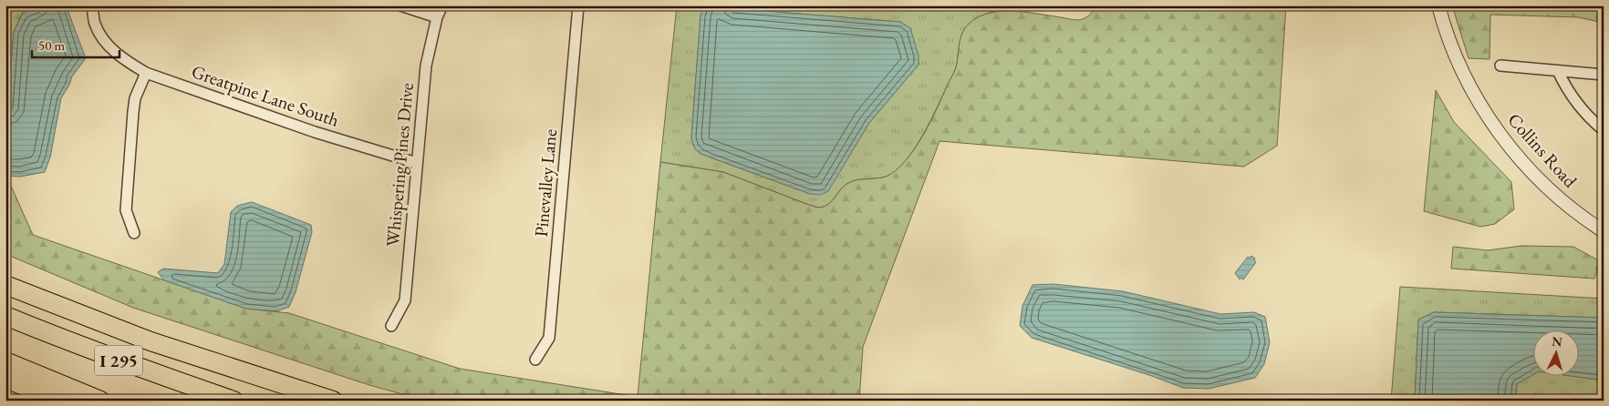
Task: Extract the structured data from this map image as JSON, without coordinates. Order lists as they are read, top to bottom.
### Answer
{
  "streets": {
    "highway": ["I 295"],
    "street": [
      "Greatpine Lane South",
      "Collins Road",
      "Whispering Pines Drive",
      "Pinevalley Lane"
    ]
  },
  "crossings": [
    ["Greatpine Lane South", "Whispering Pines Drive"]
  ],
  "scale_bar": "50 m",
  "north": "top"
}
